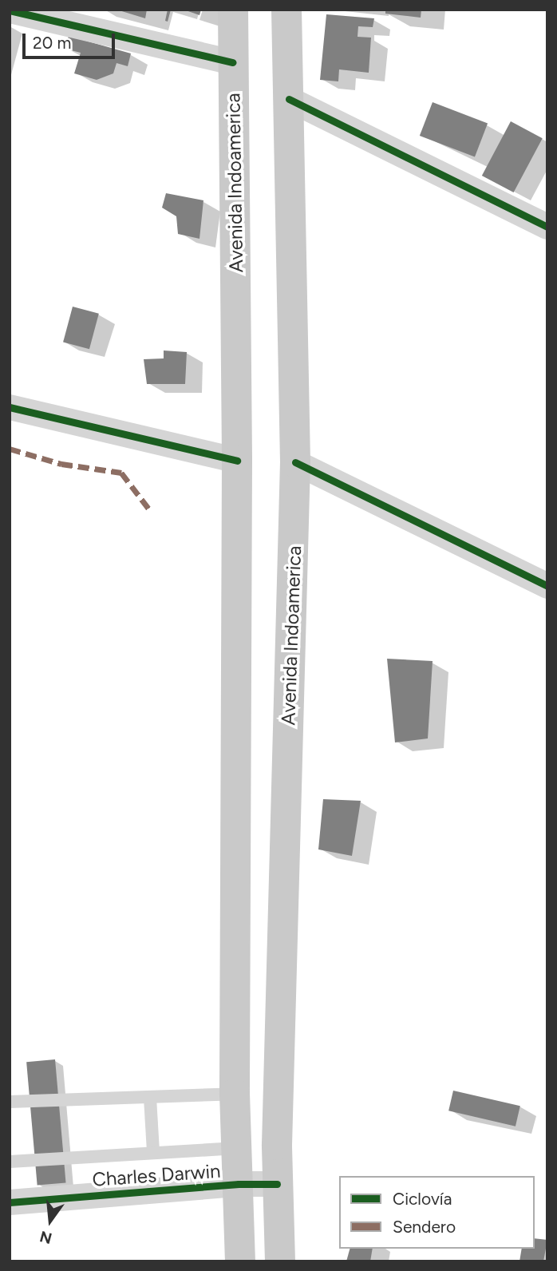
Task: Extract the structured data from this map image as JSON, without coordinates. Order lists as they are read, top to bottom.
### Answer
{
  "streets": {
    "main road": ["Avenida Indoamerica"],
    "street": ["Charles Darwin"]
  },
  "crossings": [
    ["Avenida Indoamerica", "Charles Darwin"]
  ],
  "legend": ["Ciclovía", "Sendero"],
  "scale_bar": "20 m",
  "north": "bottom"
}
